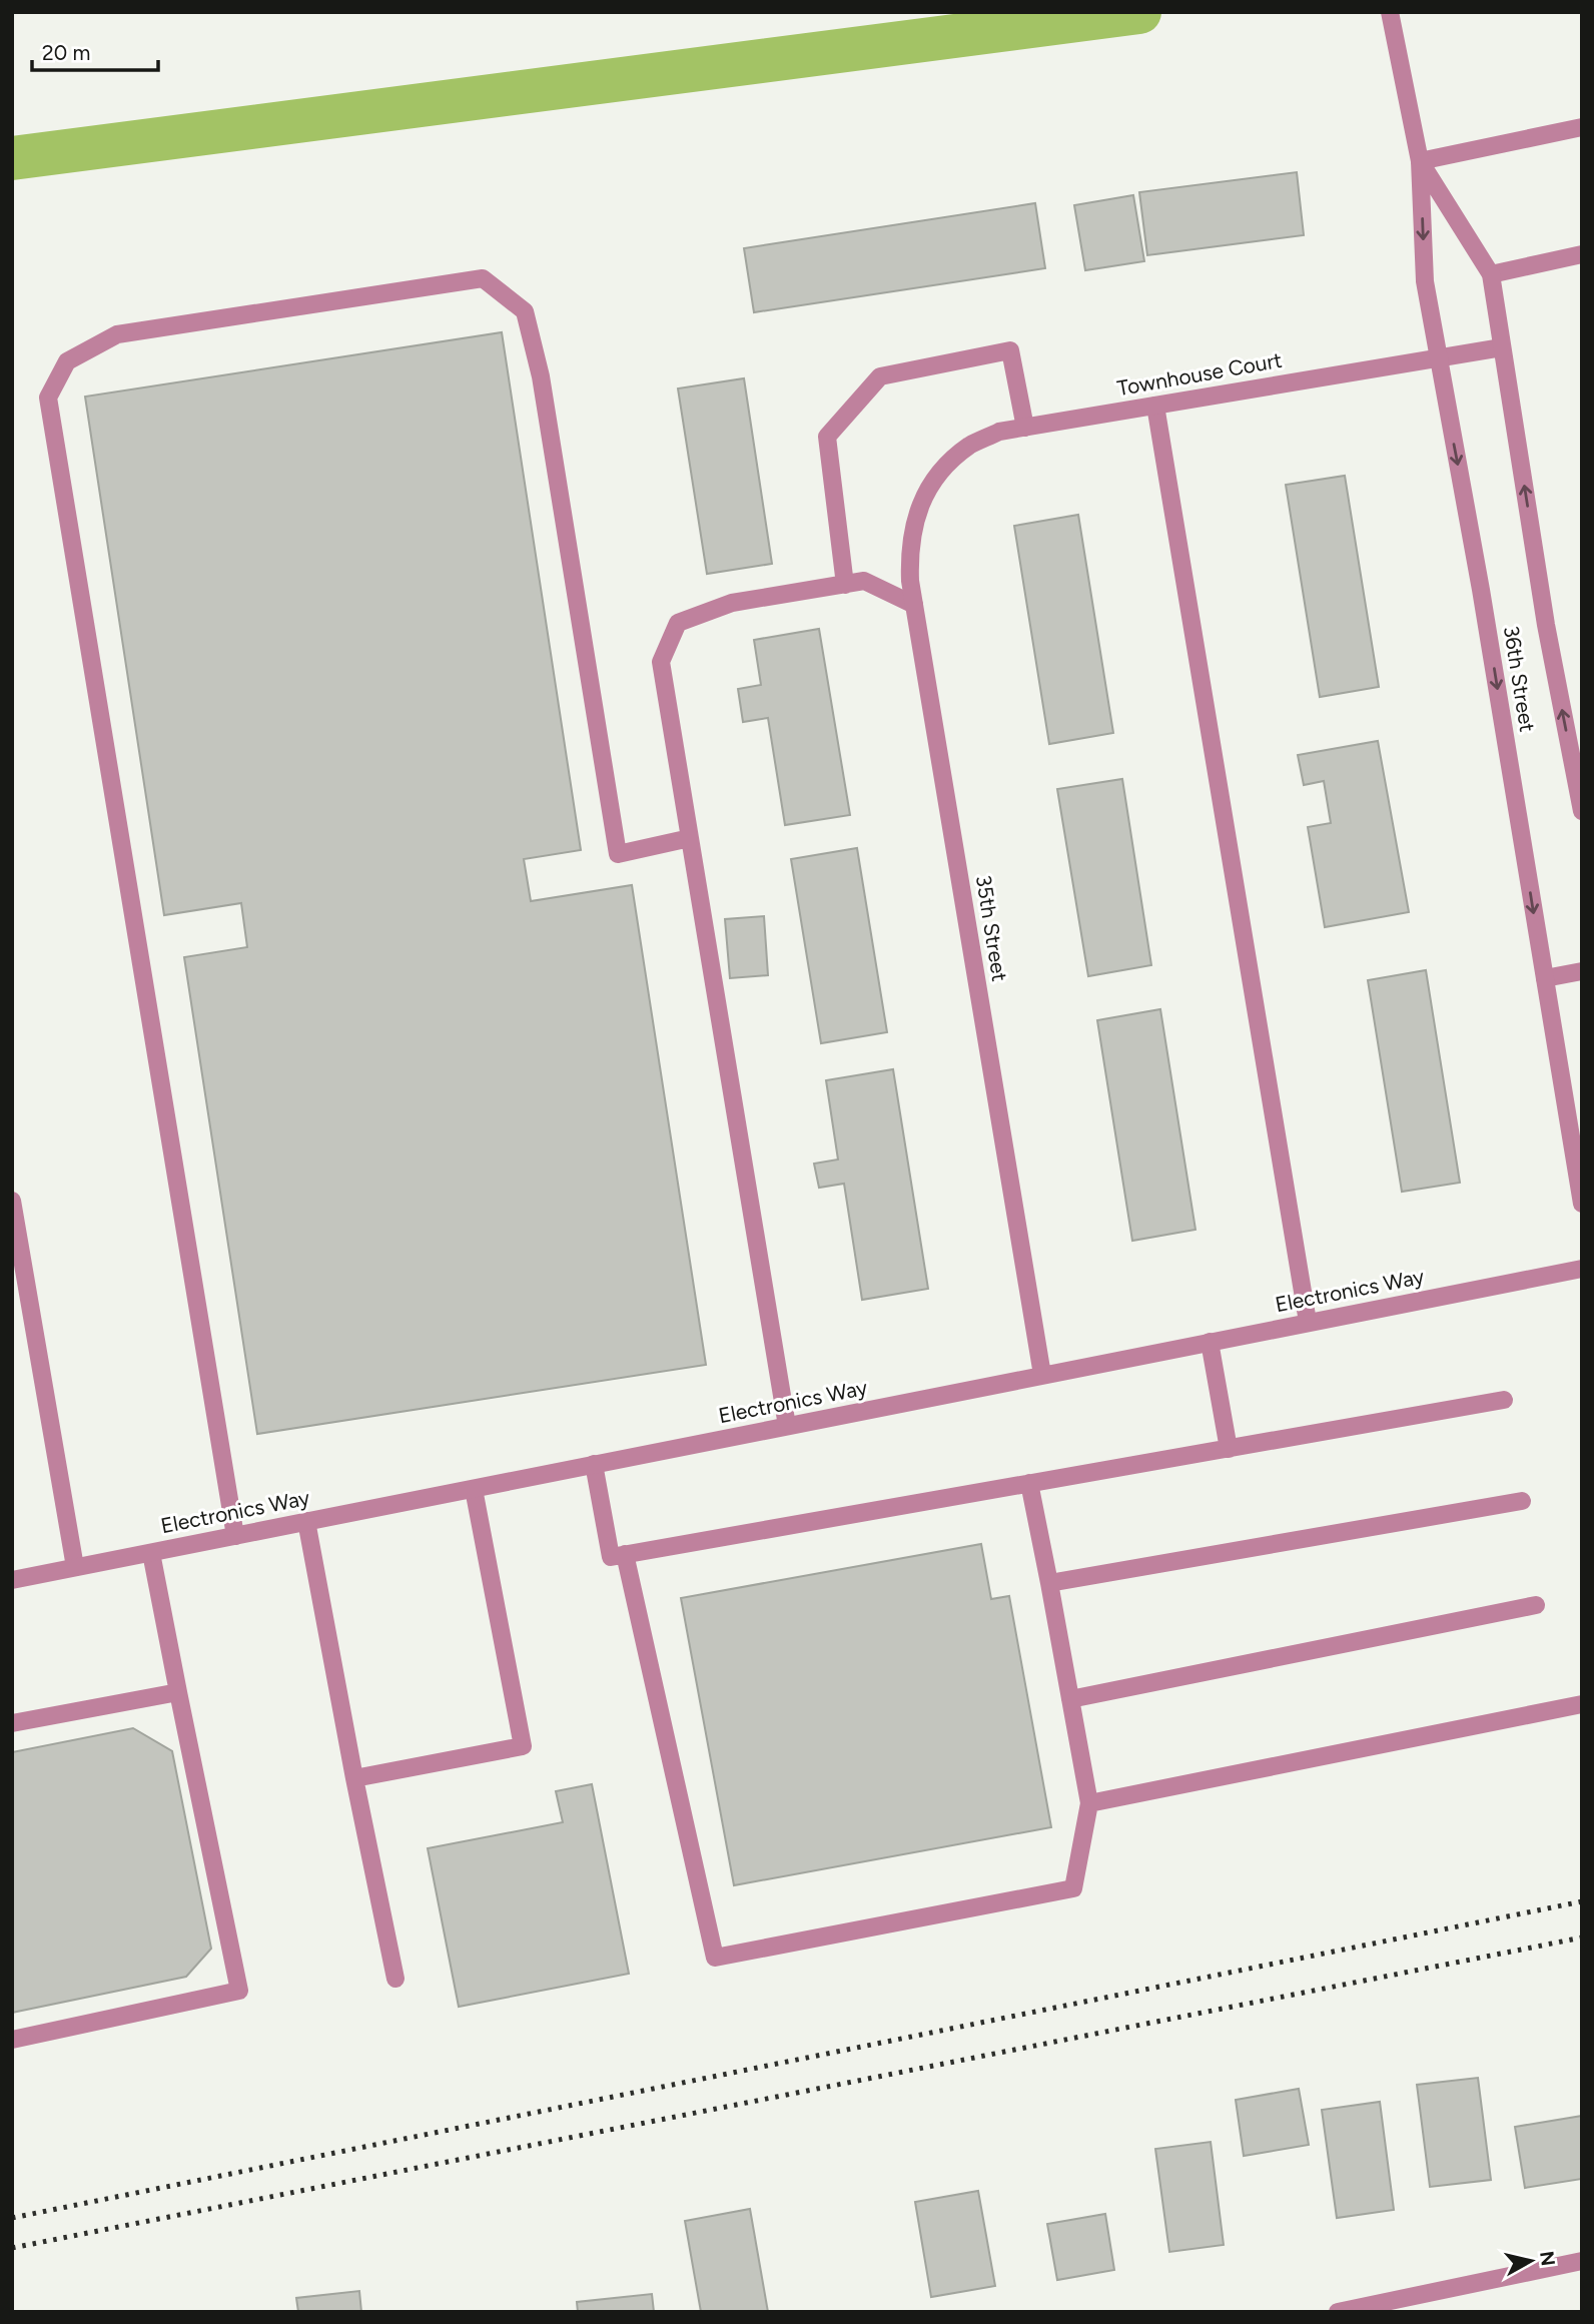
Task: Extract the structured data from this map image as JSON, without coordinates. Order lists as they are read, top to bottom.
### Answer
{
  "streets": {
    "street": [
      "Townhouse Court",
      "36th Street",
      "35th Street",
      "Electronics Way"
    ]
  },
  "crossings": [
    ["Townhouse Court", "36th Street"],
    ["Townhouse Court", "35th Street"],
    ["35th Street", "Electronics Way"]
  ],
  "scale_bar": "20 m",
  "north": "right"
}
